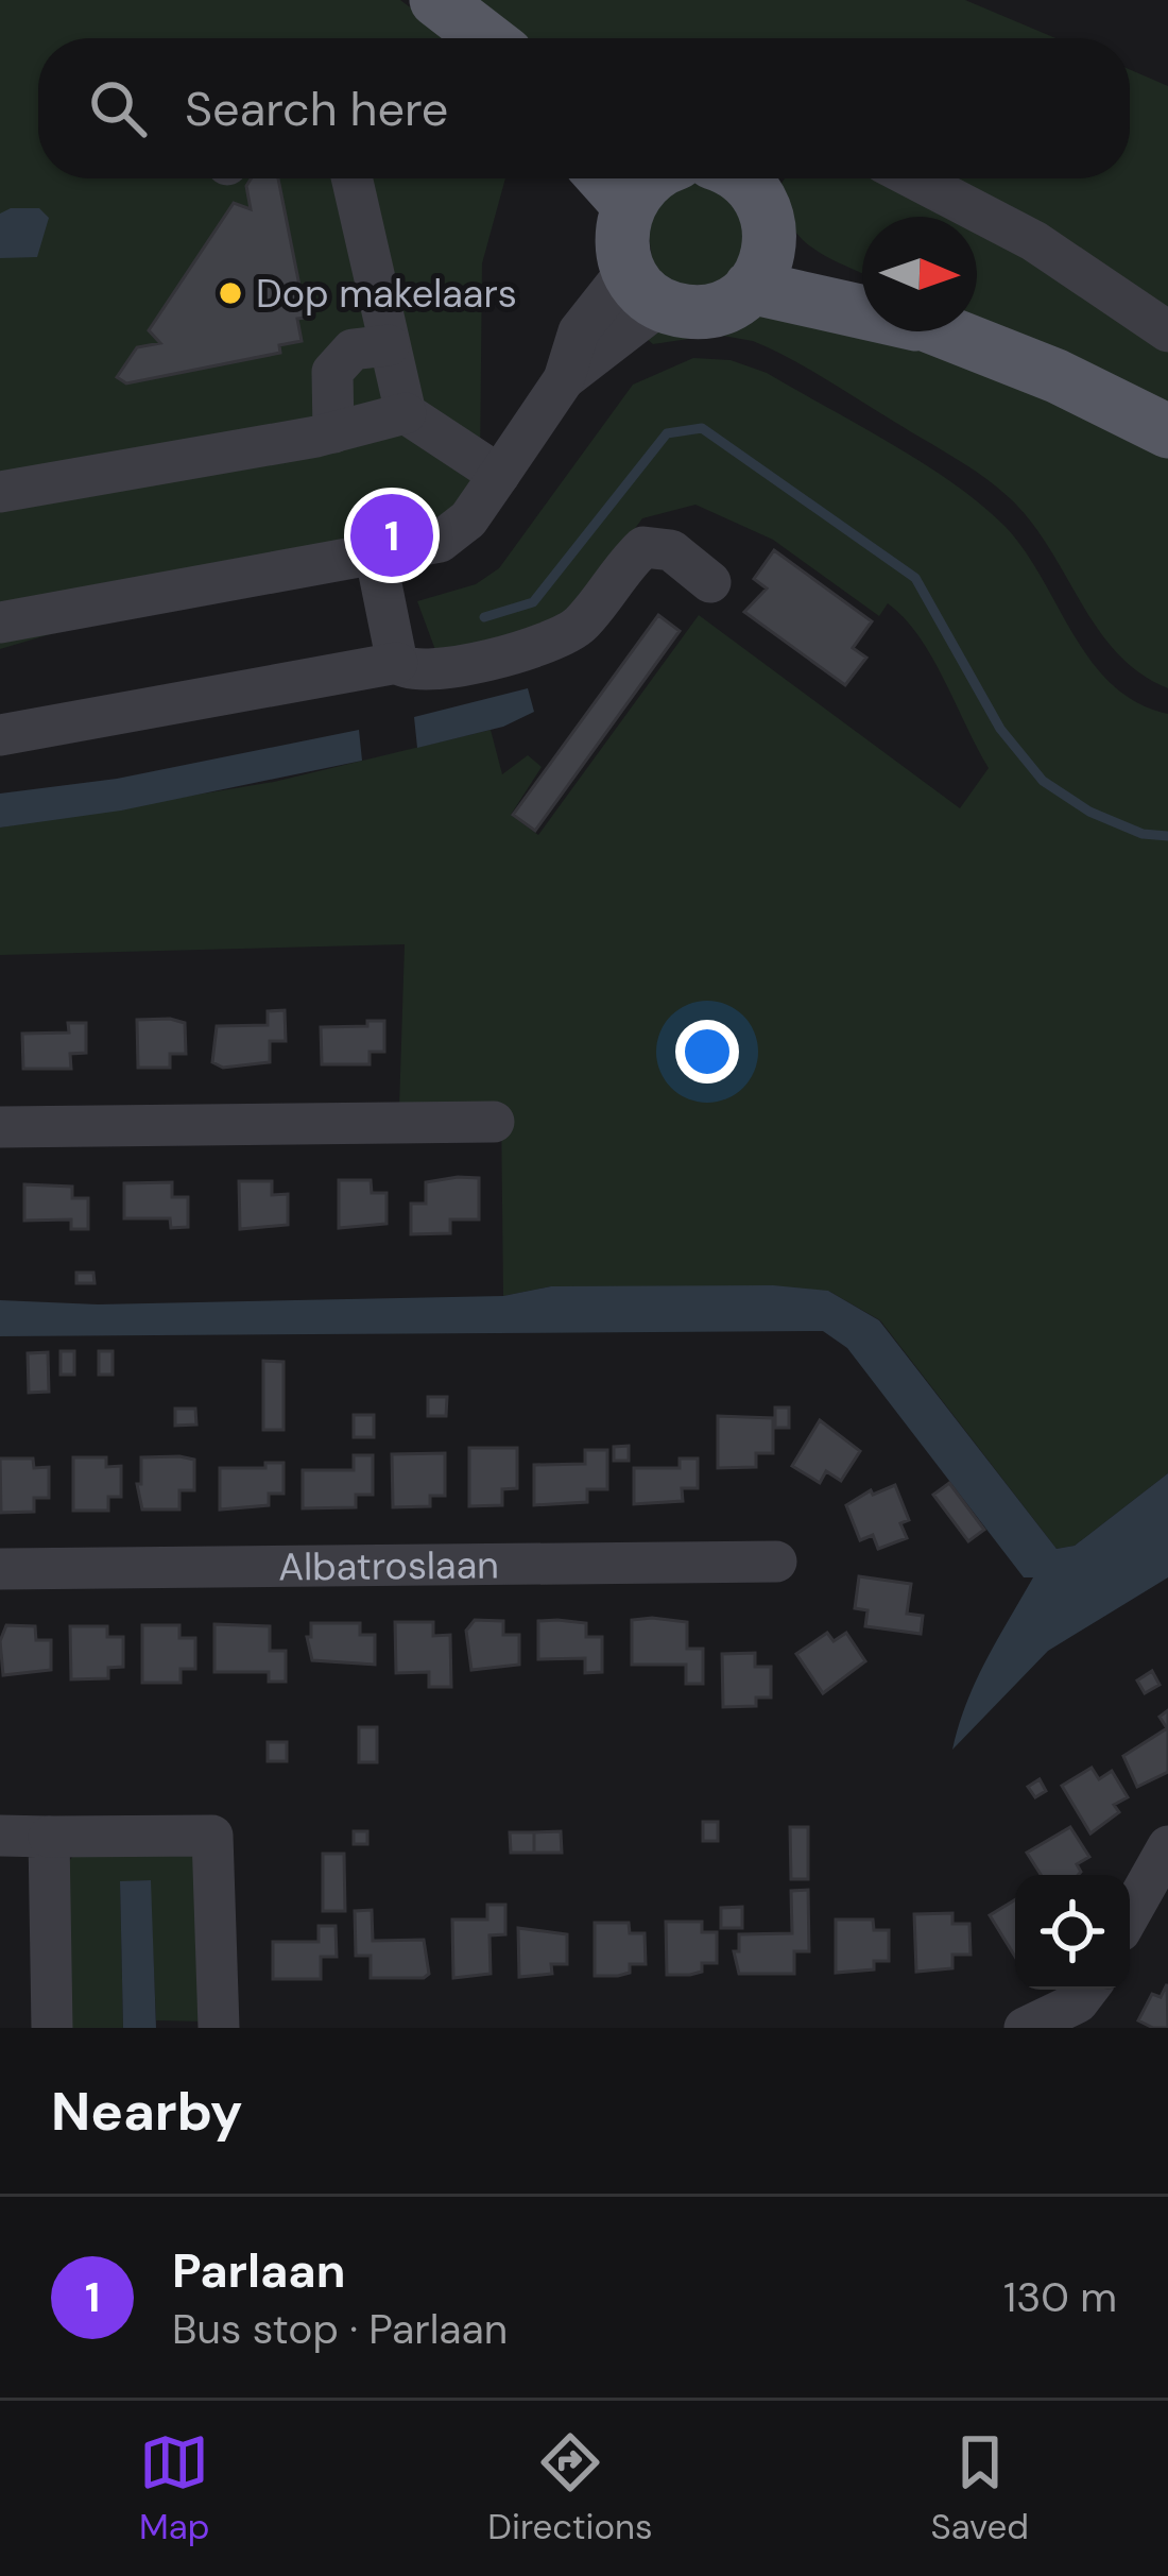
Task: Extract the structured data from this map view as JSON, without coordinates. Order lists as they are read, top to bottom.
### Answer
{
  "streets": {
    "street": ["Albatroslaan"]
  },
  "places": ["Dop makelaars"],
  "north": "right",
  "page": {
    "search": "Search here",
    "pins": "1",
    "heading": "Nearby",
    "list": [
      {
        "mark": "1",
        "name": "Parlaan",
        "note": "Bus stop · Parlaan",
        "value": "130 m"
      }
    ],
    "nav": ["Map", "Directions", "Saved"]
  }
}
